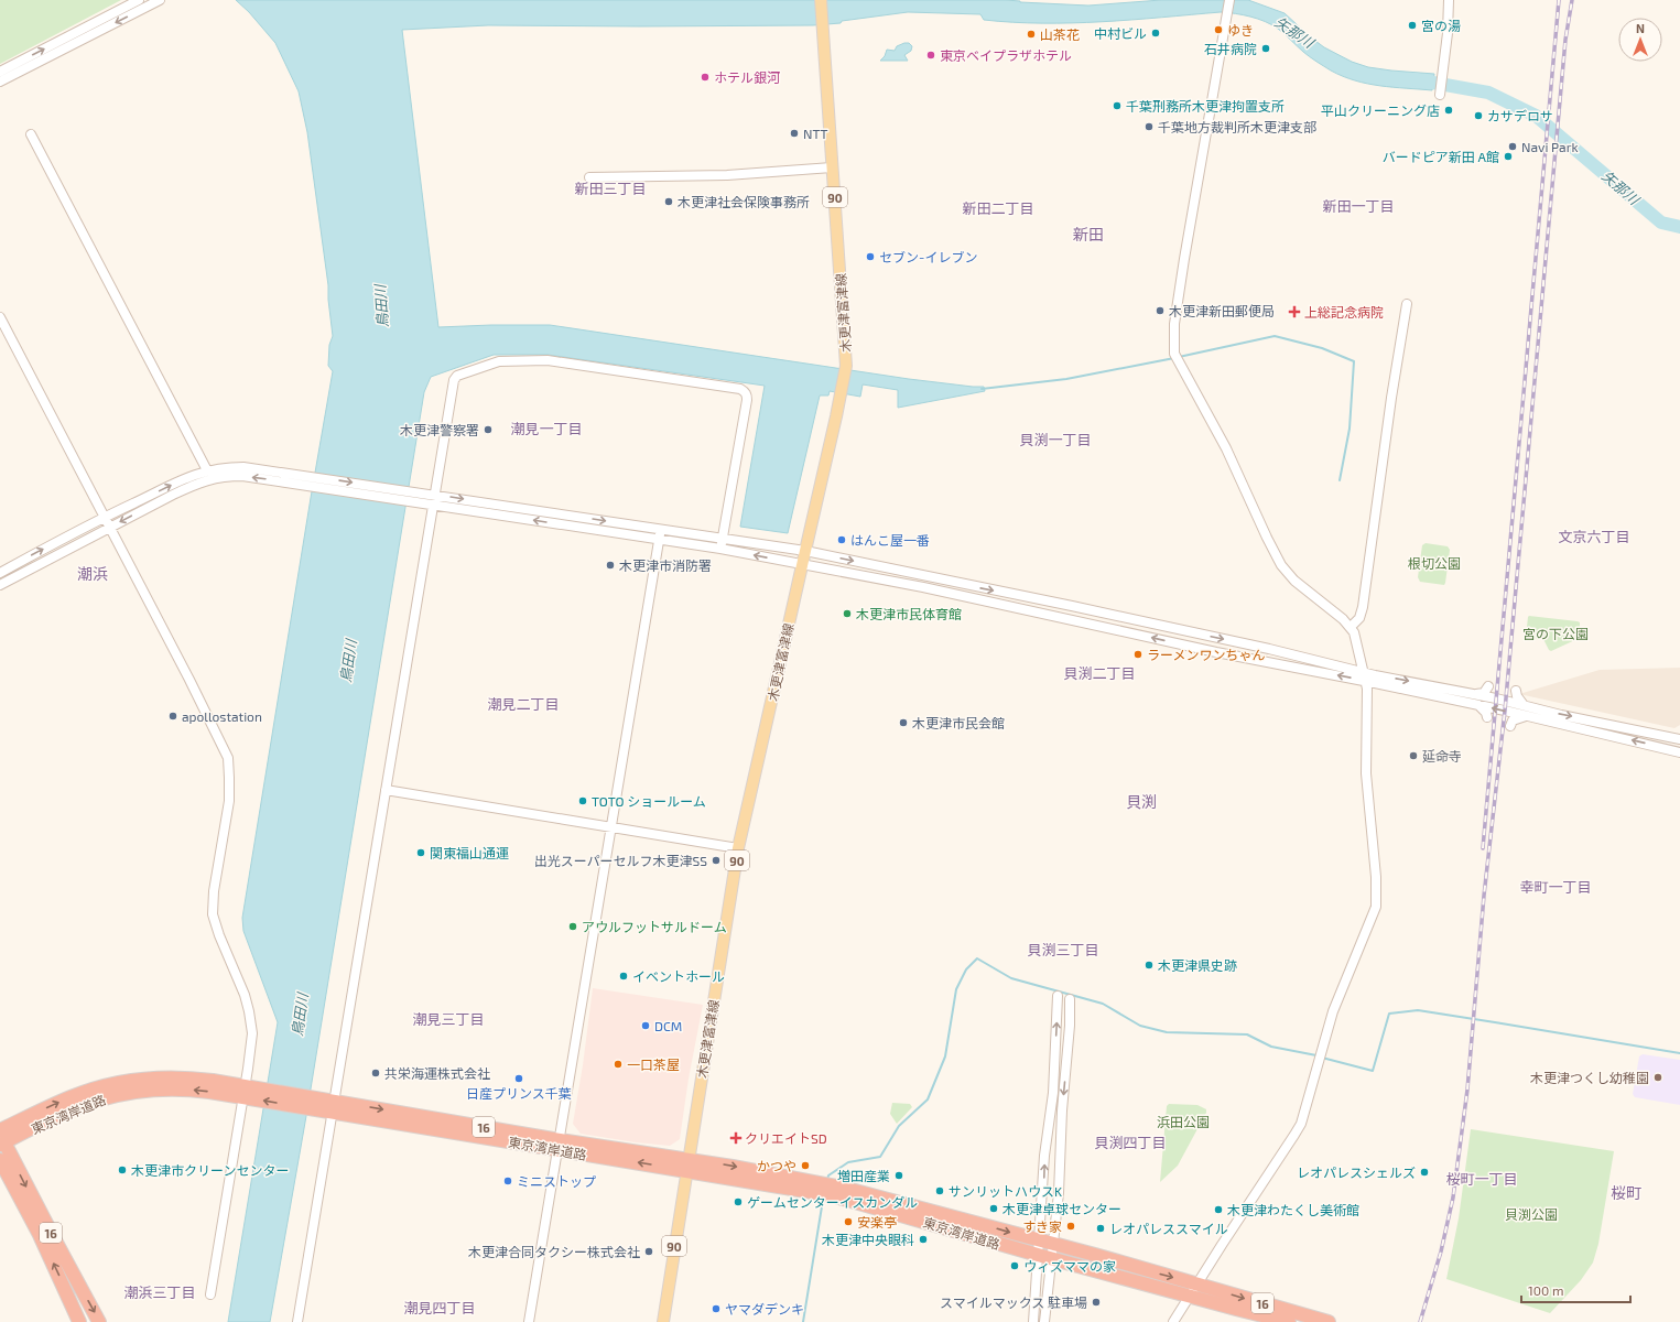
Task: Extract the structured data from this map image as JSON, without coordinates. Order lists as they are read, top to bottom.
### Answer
{
  "streets": {
    "highway": ["東京湾岸道路", "16"],
    "main road": ["90", "木更津富津線"]
  },
  "crossings": [
    ["木更津富津線", "東京湾岸道路"]
  ],
  "districts": [
    "新田三丁目",
    "新田一丁目",
    "新田二丁目",
    "新田",
    "潮見一丁目",
    "貝渕一丁目",
    "文京六丁目",
    "潮浜",
    "貝渕二丁目",
    "潮見二丁目",
    "貝渕",
    "幸町一丁目",
    "貝渕三丁目",
    "潮見三丁目",
    "貝渕四丁目",
    "桜町一丁目",
    "桜町",
    "潮浜三丁目",
    "潮見四丁目"
  ],
  "water": ["矢那川", "鳥田川"],
  "parks": [
    "根切公園",
    "宮の下公園",
    "浜田公園",
    "貝渕公園"
  ],
  "places": {
    "other": [
      "宮の湯",
      "ゆき",
      "中村ビル",
      "山茶花",
      "石井病院",
      "東京ベイプラザホテル",
      "ホテル銀河",
      "千葉刑務所木更津拘置支所",
      "平山クリーニング店",
      "カサデロサ",
      "千葉地方裁判所木更津支部",
      "NTT",
      "Navi Park",
      "バードピア新田 A館",
      "木更津社会保険事務所",
      "セブン-イレブン",
      "木更津新田郵便局",
      "木更津警察署",
      "はんこ屋一番",
      "木更津市消防署",
      "木更津市民体育館",
      "ラーメンワンちゃん",
      "apollostation",
      "木更津市民会館",
      "延命寺",
      "TOTO ショールーム",
      "関東福山通運",
      "出光スーパーセルフ木更津SS",
      "アウルフットサルドーム",
      "木更津県史跡",
      "イベントホール",
      "DCM",
      "一口茶屋",
      "共栄海運株式会社",
      "木更津つくし幼稚園",
      "日産プリンス千葉",
      "かつや",
      "木更津市クリーンセンター",
      "レオパレスシェルズ",
      "増田産業",
      "ミニストップ",
      "サンリットハウスK",
      "ゲームセンターイスカンダル",
      "木更津卓球センター",
      "木更津わたくし美術館",
      "安楽亭",
      "すき家",
      "レオパレススマイル",
      "木更津中央眼科",
      "木更津合同タクシー株式会社",
      "ウィズママの家",
      "スマイルマックス 駐車場",
      "ヤマダデンキ"
    ],
    "health": ["上総記念病院", "クリエイトSD"]
  },
  "scale_bar": "100 m",
  "north": "top"
}
